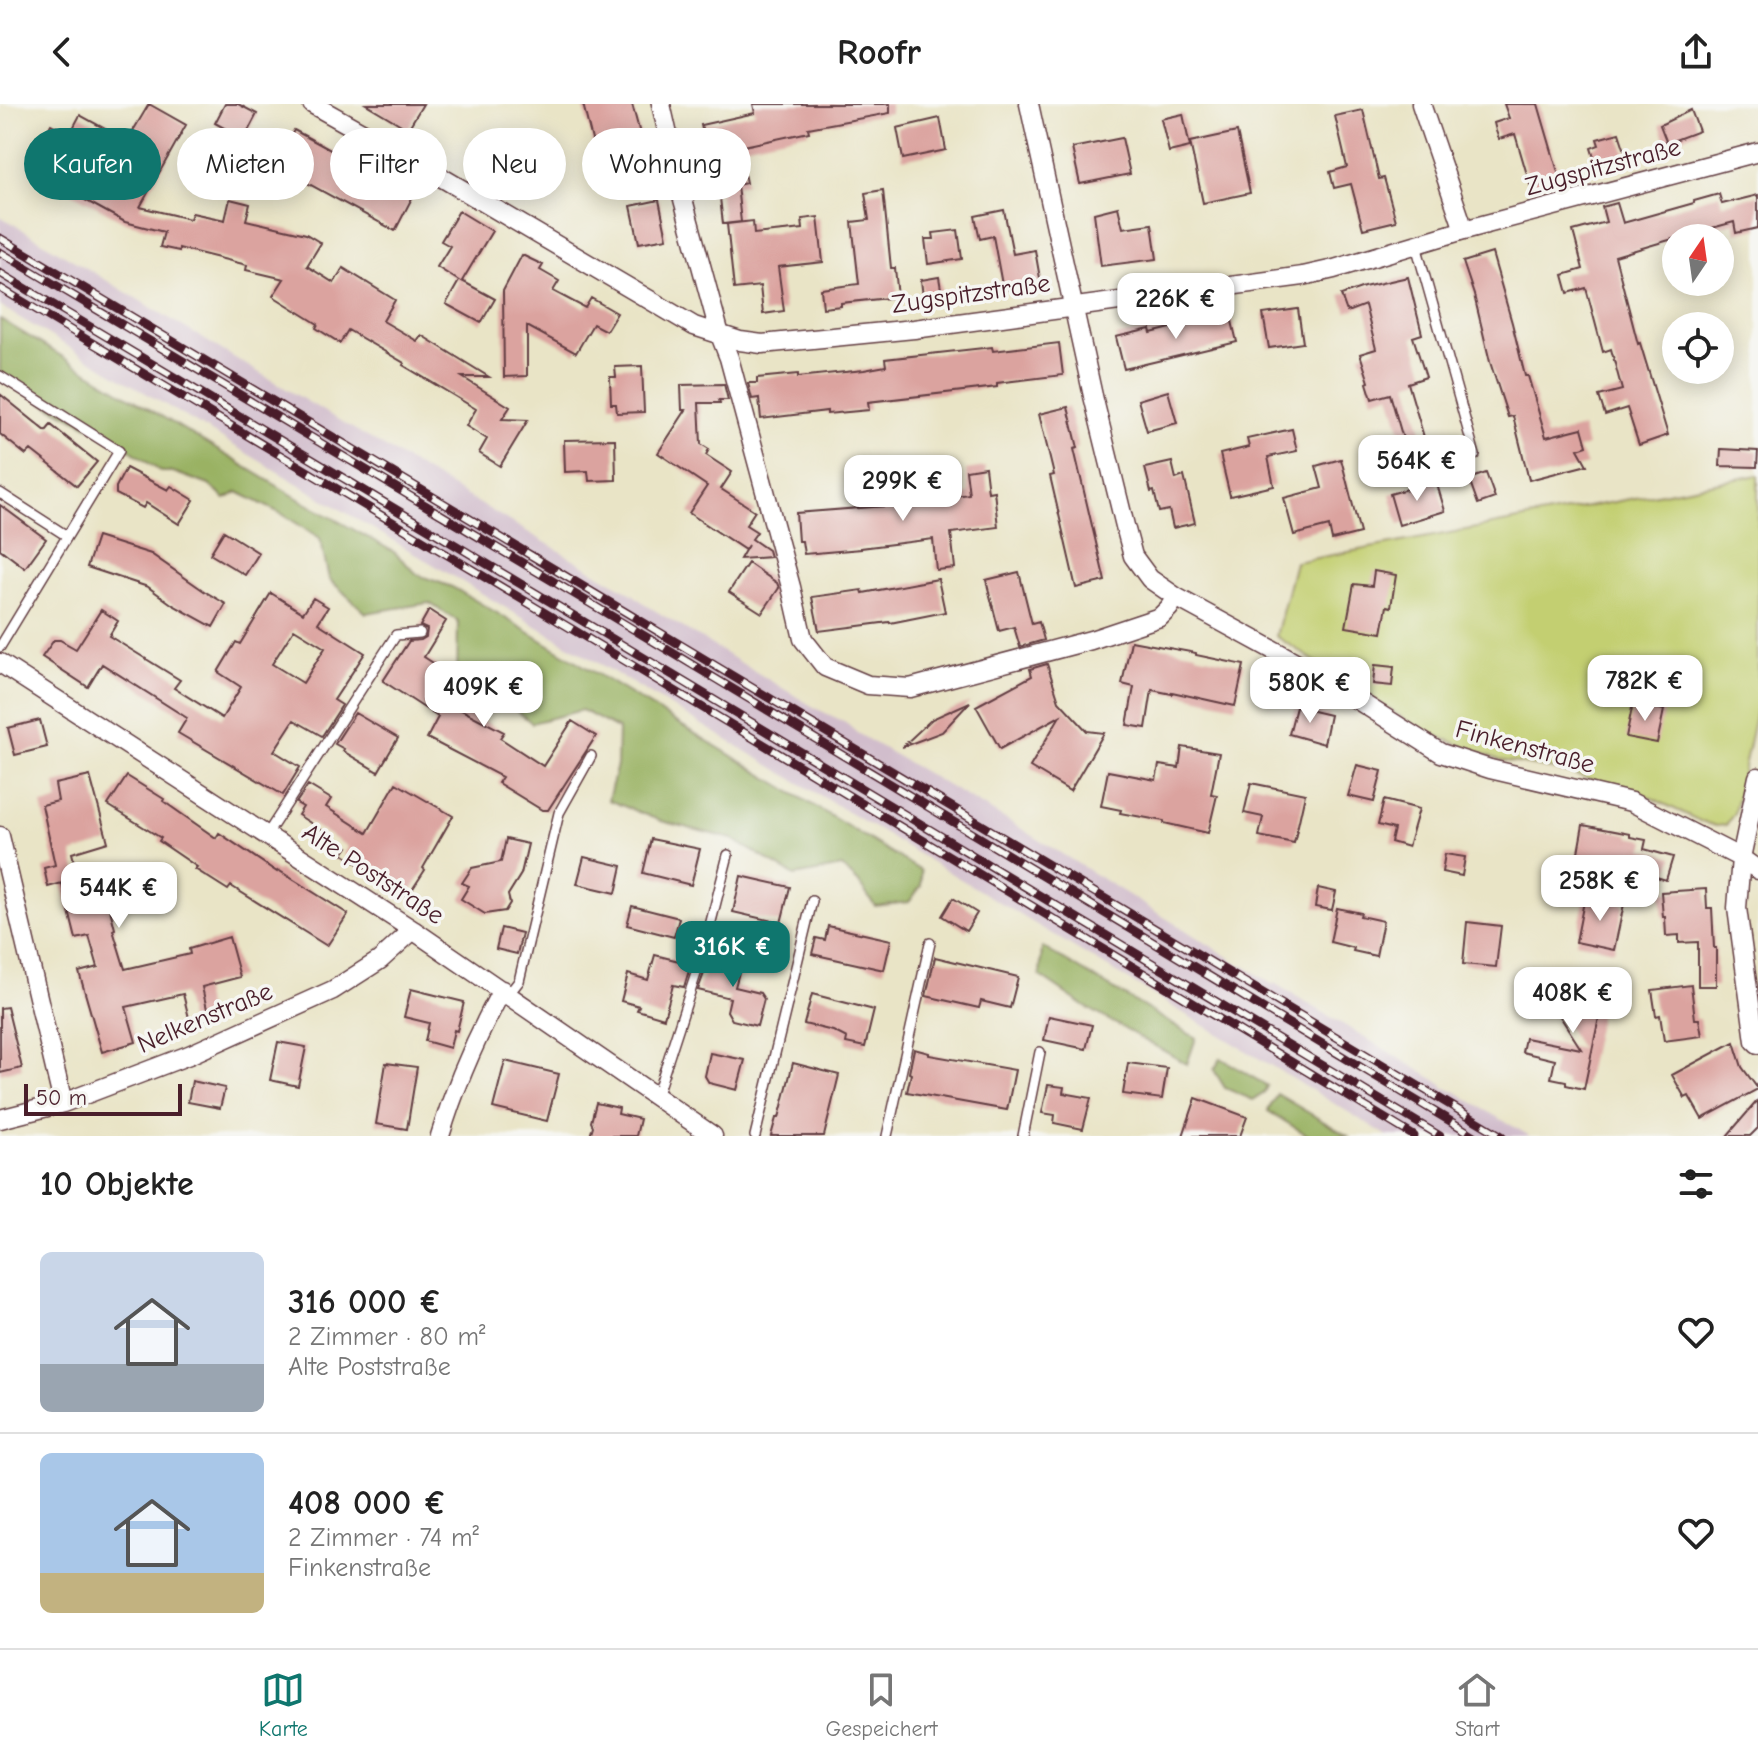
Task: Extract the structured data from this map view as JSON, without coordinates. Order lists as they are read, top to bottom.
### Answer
{
  "streets": {
    "street": [
      "Zugspitzstraße",
      "Finkenstraße",
      "Alte Poststraße",
      "Nelkenstraße"
    ]
  },
  "crossings": [
    ["Zugspitzstraße", "Finkenstraße"],
    ["Alte Poststraße", "Nelkenstraße"]
  ],
  "scale_bar": "50 m",
  "north": "top",
  "page": {
    "header": "Roofr",
    "chip": [
      "Kaufen",
      "Mieten",
      "Filter",
      "Neu",
      "Wohnung"
    ],
    "price": [
      "226K €",
      "564K €",
      "299K €",
      "782K €",
      "580K €",
      "409K €",
      "258K €",
      "544K €",
      "316K €",
      "408K €"
    ],
    "scale": "50 m",
    "heading": "10 Objekte",
    "list": [
      {
        "name": "316 000 €",
        "note": "2 Zimmer · 80 m² · Alte Poststraße"
      },
      {
        "name": "408 000 €",
        "note": "2 Zimmer · 74 m² · Finkenstraße"
      }
    ],
    "tabs": ["Karte", "Gespeichert", "Start"]
  }
}
